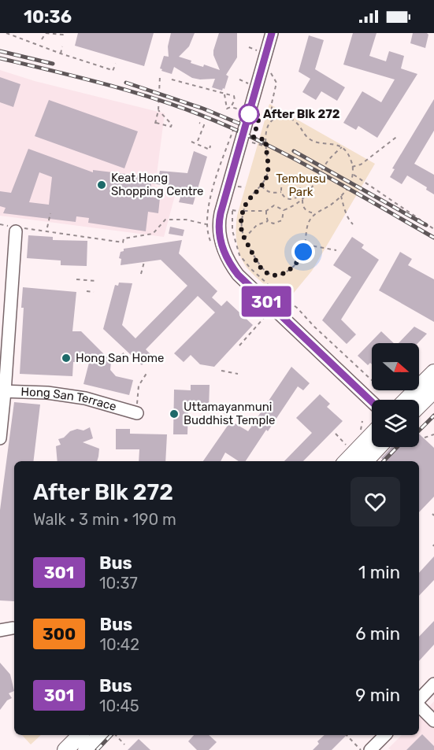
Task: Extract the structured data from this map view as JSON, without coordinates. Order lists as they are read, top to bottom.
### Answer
{
  "streets": {
    "street": ["Hong San Terrace"]
  },
  "parks": ["Tembusu Park"],
  "places": [
    "After Blk 272",
    "Keat Hong Shopping Centre",
    "Hong San Home",
    "Uttamayanmuni Buddhist Temple"
  ],
  "lines": ["bus line 301"],
  "north": "right",
  "page": {
    "status": "10:36",
    "on_map": "301",
    "heading": ["After Blk 272", "Walk · 3 min · 190 m"],
    "list": [
      {
        "mark": "301",
        "name": "Bus",
        "note": "10:37",
        "value": "1 min"
      },
      {
        "mark": "300",
        "name": "Bus",
        "note": "10:42",
        "value": "6 min"
      },
      {
        "mark": "301",
        "name": "Bus",
        "note": "10:45",
        "value": "9 min"
      }
    ]
  }
}
